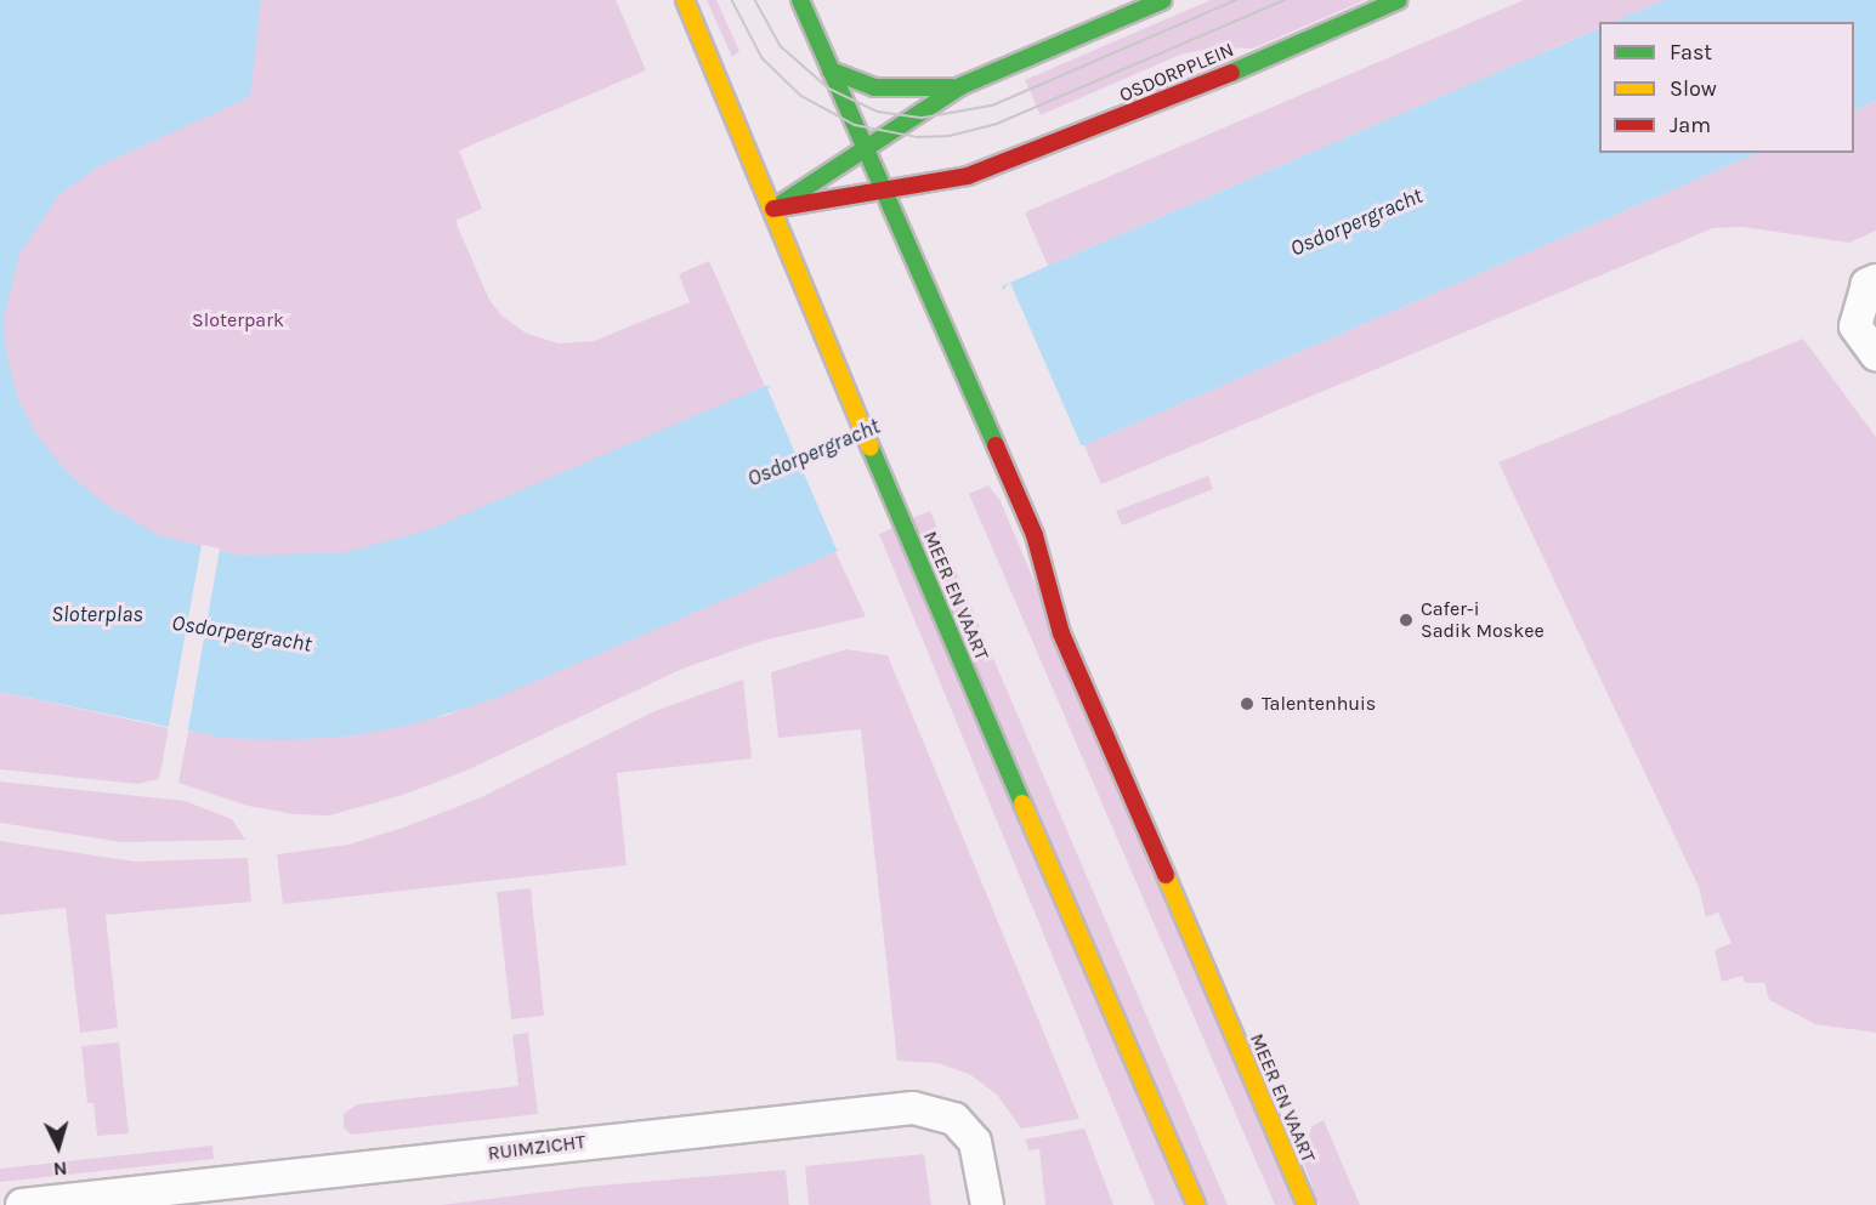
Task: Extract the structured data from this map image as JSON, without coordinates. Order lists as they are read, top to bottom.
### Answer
{
  "streets": {
    "main road": ["OSDORPPLEIN", "MEER EN VAART"],
    "street": ["RUIMZICHT"]
  },
  "crossings": [
    ["OSDORPPLEIN", "MEER EN VAART"]
  ],
  "water": ["Osdorpergracht", "Sloterplas"],
  "parks": ["Sloterpark"],
  "places": ["Cafer-i Sadik Moskee", "Talentenhuis"],
  "legend": ["Fast", "Slow", "Jam"],
  "north": "bottom"
}
